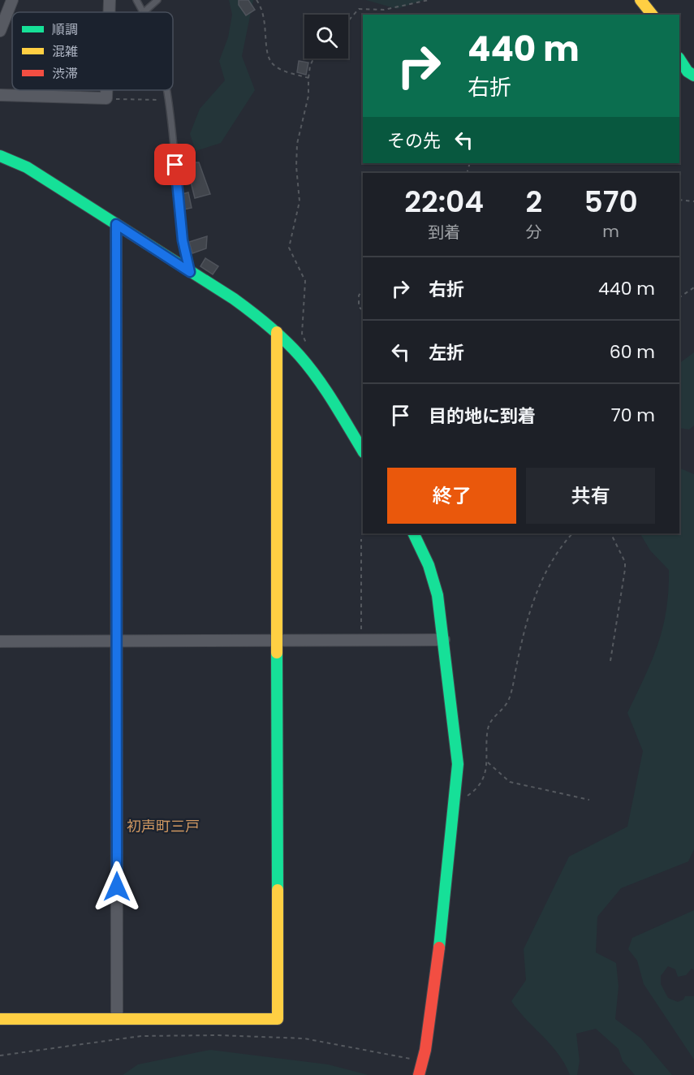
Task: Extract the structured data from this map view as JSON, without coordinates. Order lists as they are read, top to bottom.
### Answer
{
  "districts": ["初声町三戸"],
  "legend": ["順調", "混雑", "渋滞"],
  "page": {
    "turn": ["440 m", "右折"],
    "then": "その先",
    "eta": [
      "22:04",
      "到着",
      "2",
      "分",
      "570",
      "m"
    ],
    "list": [
      {
        "name": "右折",
        "value": "440 m"
      },
      {
        "name": "左折",
        "value": "60 m"
      },
      {
        "name": "目的地に到着",
        "value": "70 m"
      }
    ],
    "buttons": ["終了", "共有"]
  }
}
